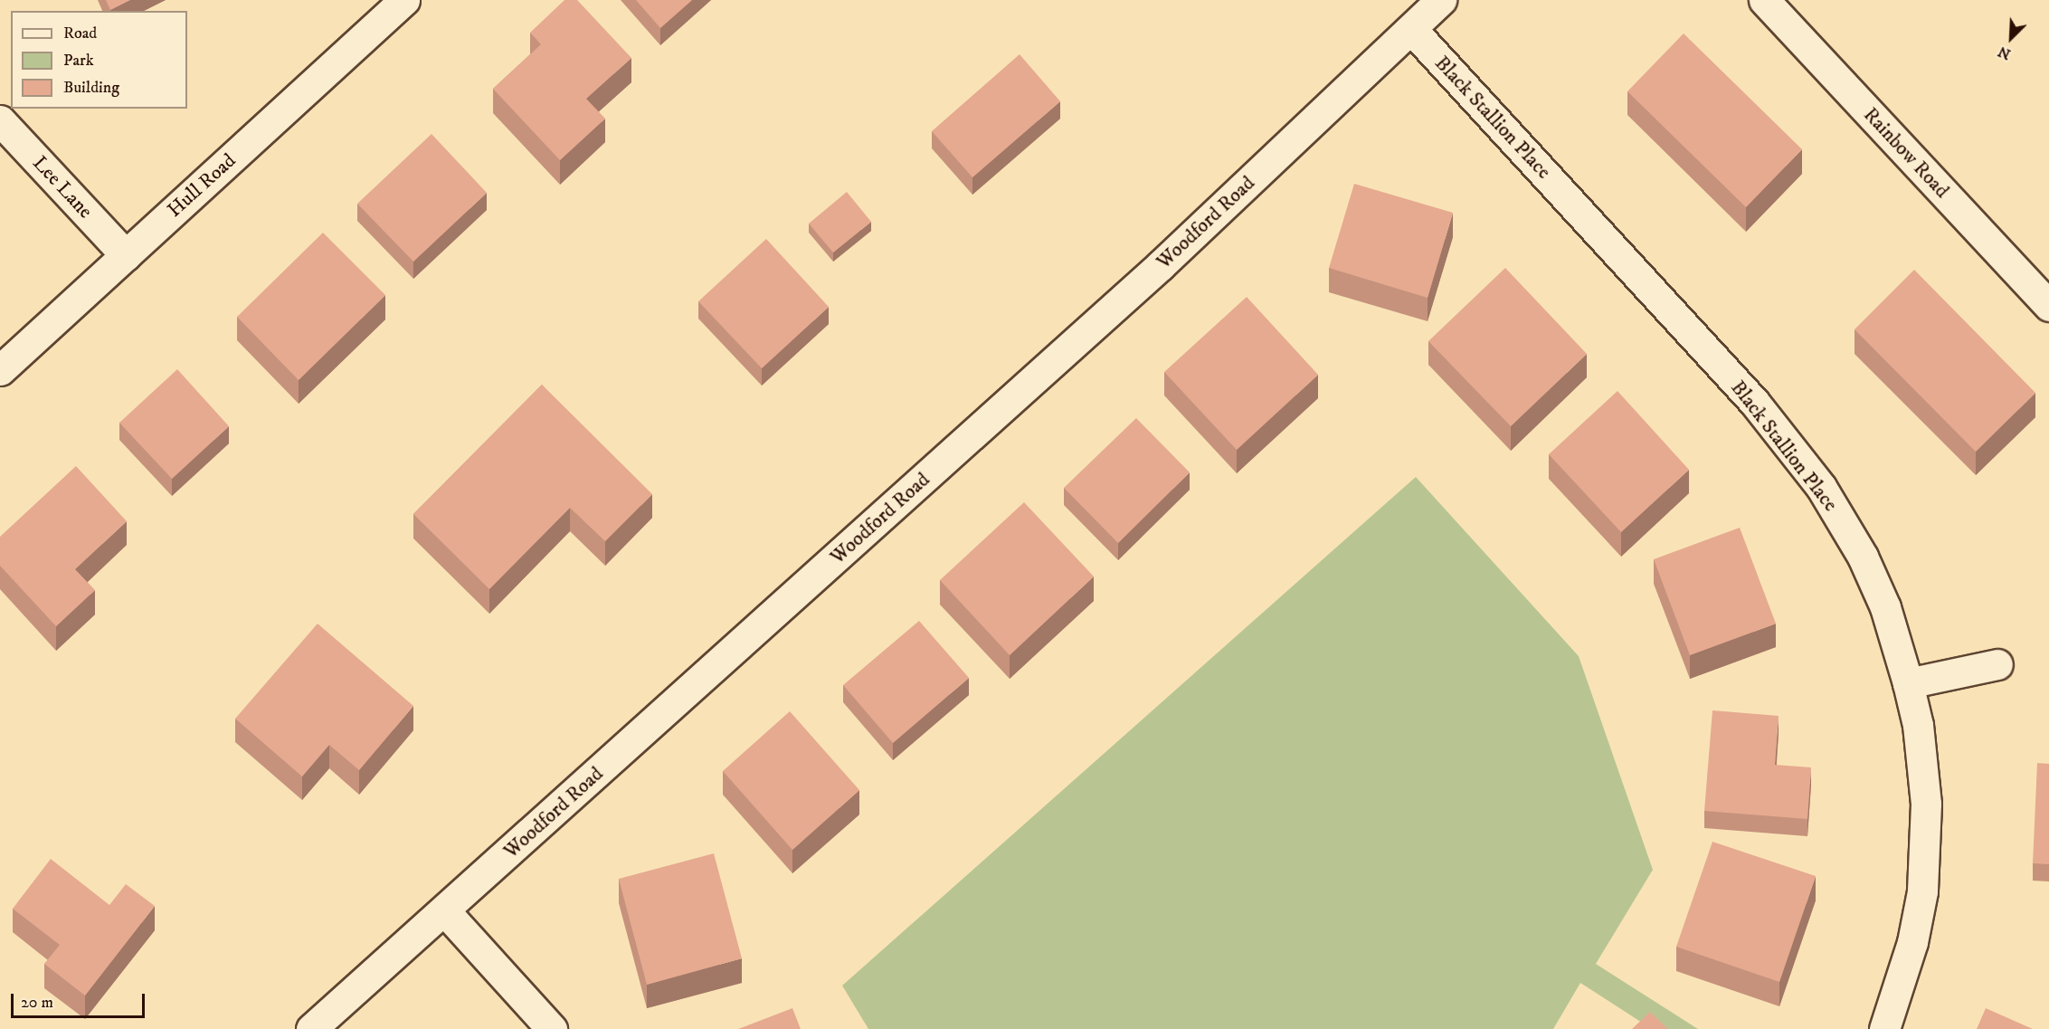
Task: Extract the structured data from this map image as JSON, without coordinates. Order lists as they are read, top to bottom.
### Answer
{
  "streets": {
    "street": [
      "Black Stallion Place",
      "Rainbow Road",
      "Hull Road",
      "Lee Lane",
      "Woodford Road"
    ]
  },
  "crossings": [
    ["Black Stallion Place", "Woodford Road"],
    ["Hull Road", "Lee Lane"]
  ],
  "legend": ["Road", "Park", "Building"],
  "scale_bar": "20 m",
  "north": "bottom left"
}
